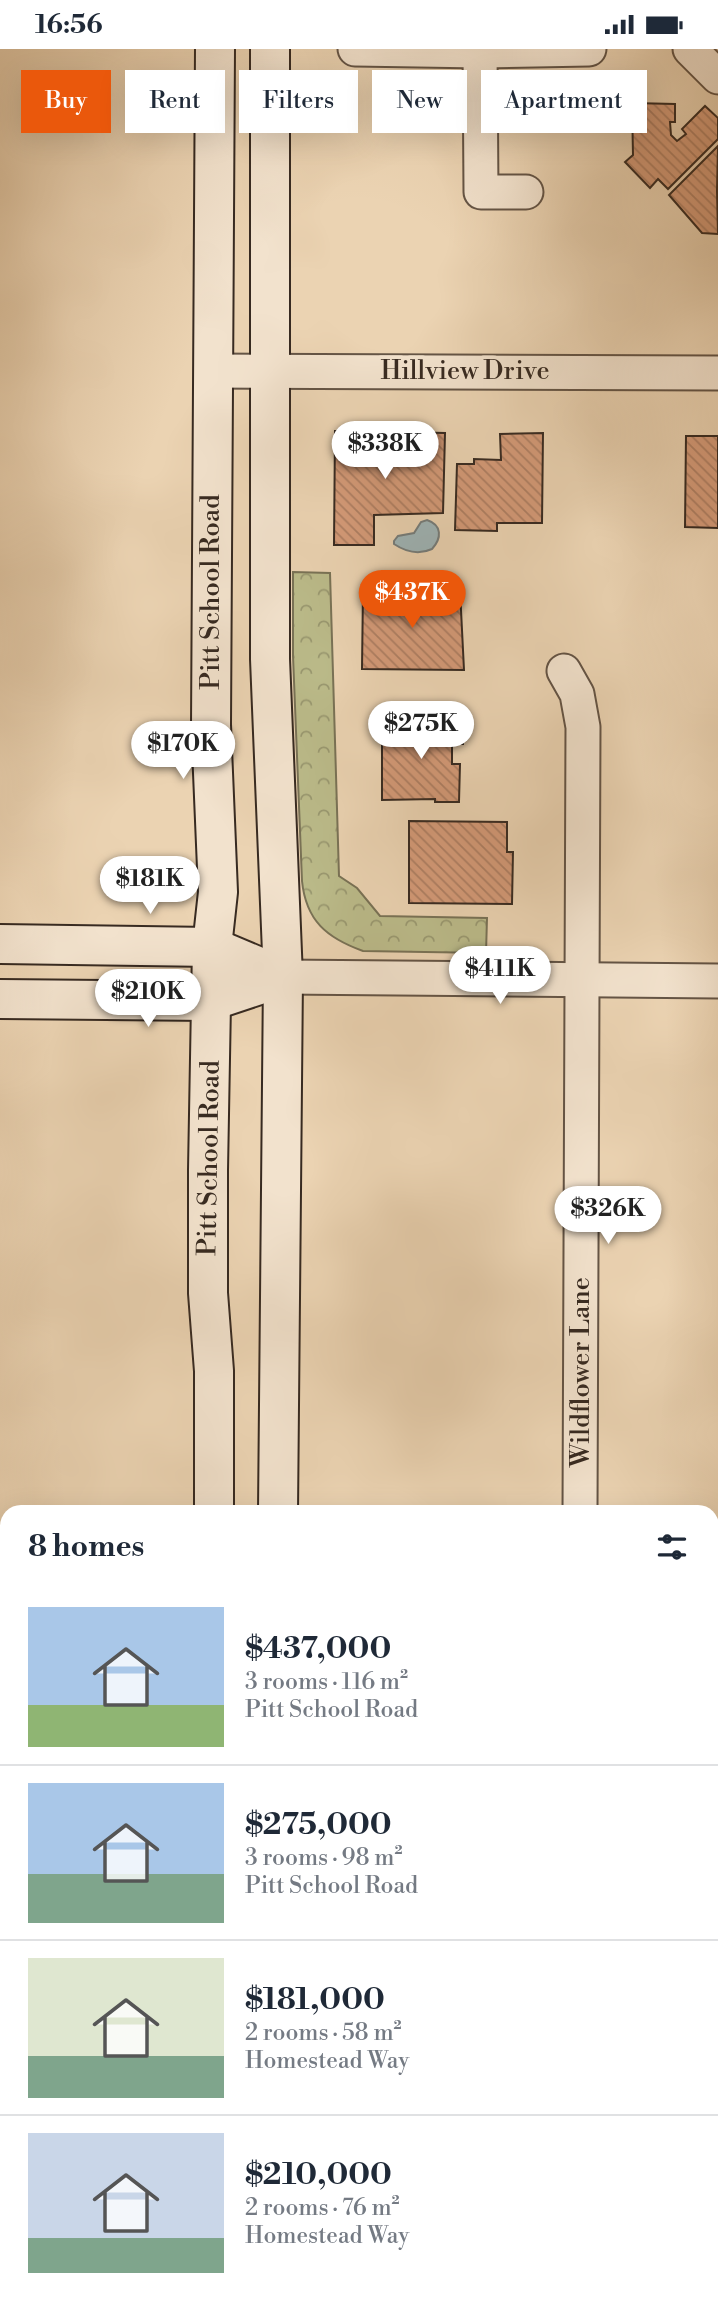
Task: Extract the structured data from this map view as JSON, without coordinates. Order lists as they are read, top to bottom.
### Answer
{
  "streets": {
    "street": ["Hillview Drive", "Pitt School Road", "Wildflower Lane"]
  },
  "crossings": [
    ["Hillview Drive", "Pitt School Road"]
  ],
  "page": {
    "status": "16:56",
    "chip": [
      "Buy",
      "Rent",
      "Filters",
      "New",
      "Apartment"
    ],
    "price": [
      "$338K",
      "$437K",
      "$275K",
      "$170K",
      "$181K",
      "$411K",
      "$210K",
      "$326K"
    ],
    "heading": "8 homes",
    "list": [
      {
        "name": "$437,000",
        "note": "3 rooms · 116 m² · Pitt School Road"
      },
      {
        "name": "$275,000",
        "note": "3 rooms · 98 m² · Pitt School Road"
      },
      {
        "name": "$181,000",
        "note": "2 rooms · 58 m² · Homestead Way"
      },
      {
        "name": "$210,000",
        "note": "2 rooms · 76 m² · Homestead Way"
      }
    ]
  }
}
